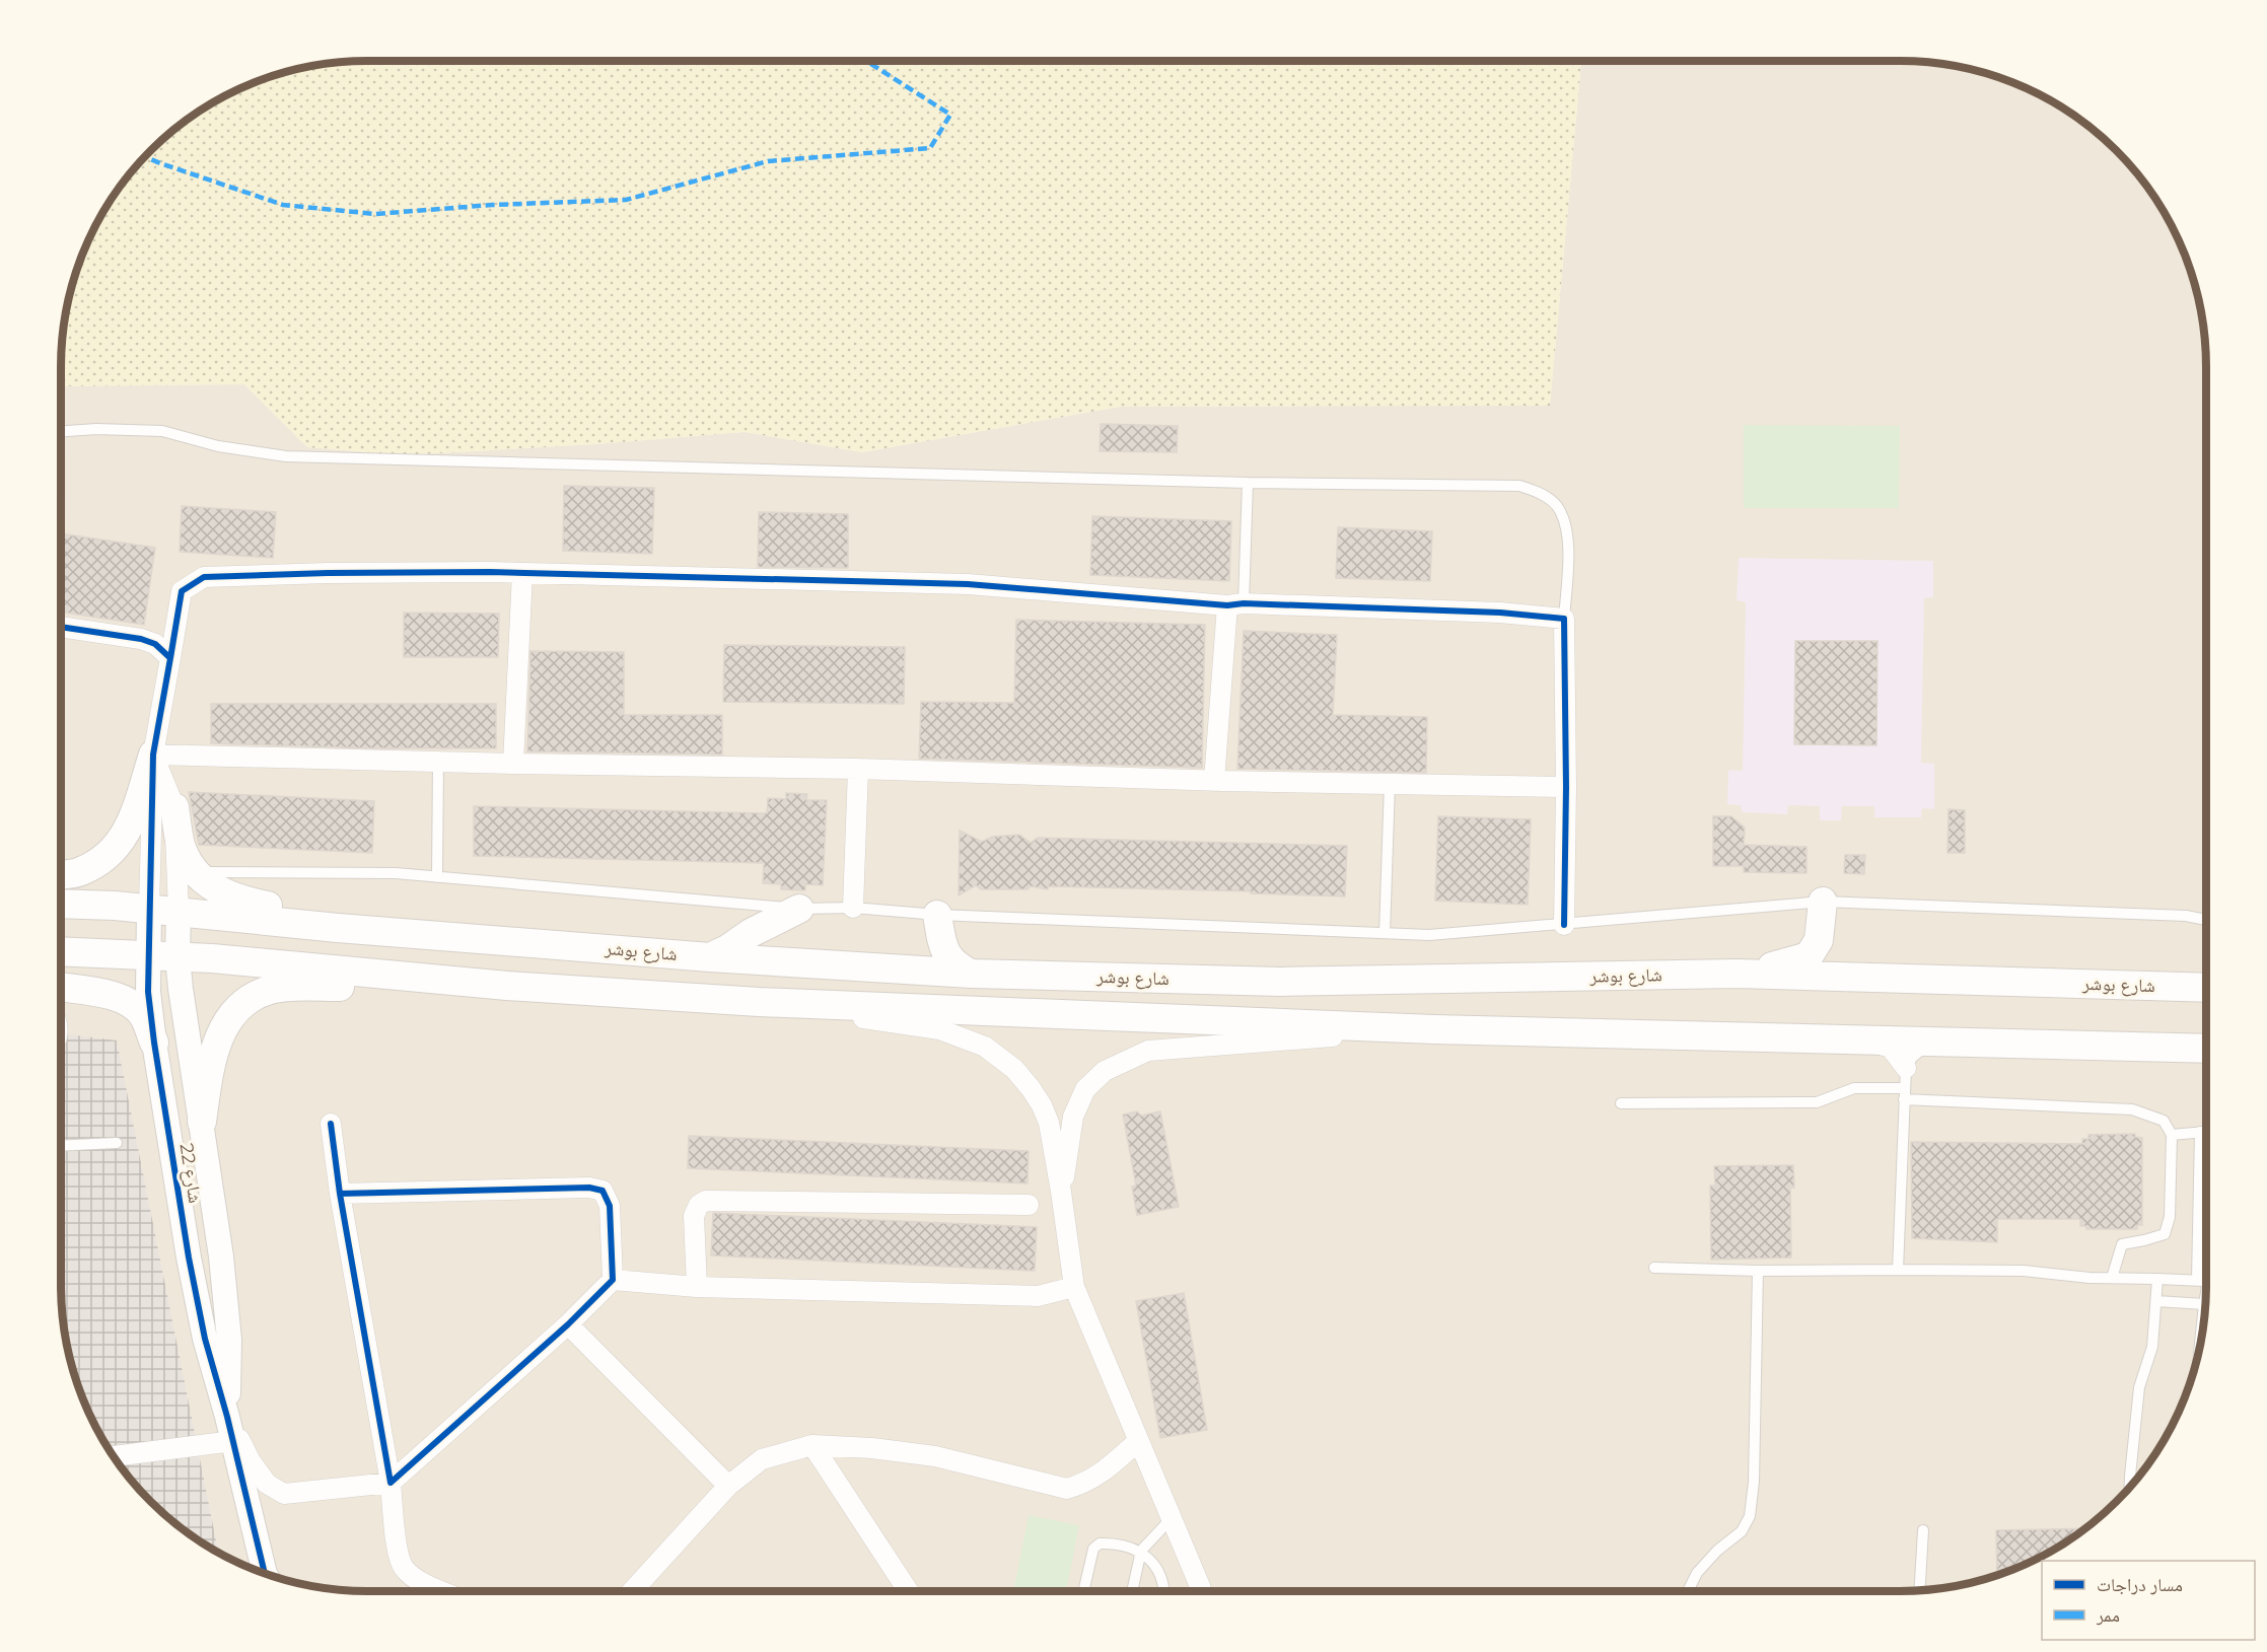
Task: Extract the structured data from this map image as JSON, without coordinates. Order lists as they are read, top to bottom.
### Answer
{
  "streets": {
    "main road": ["شارع بوشر"],
    "street": ["شارع 22"]
  },
  "crossings": [
    ["شارع بوشر", "شارع 22"]
  ],
  "legend": ["مسار دراجات", "ممر"]
}
